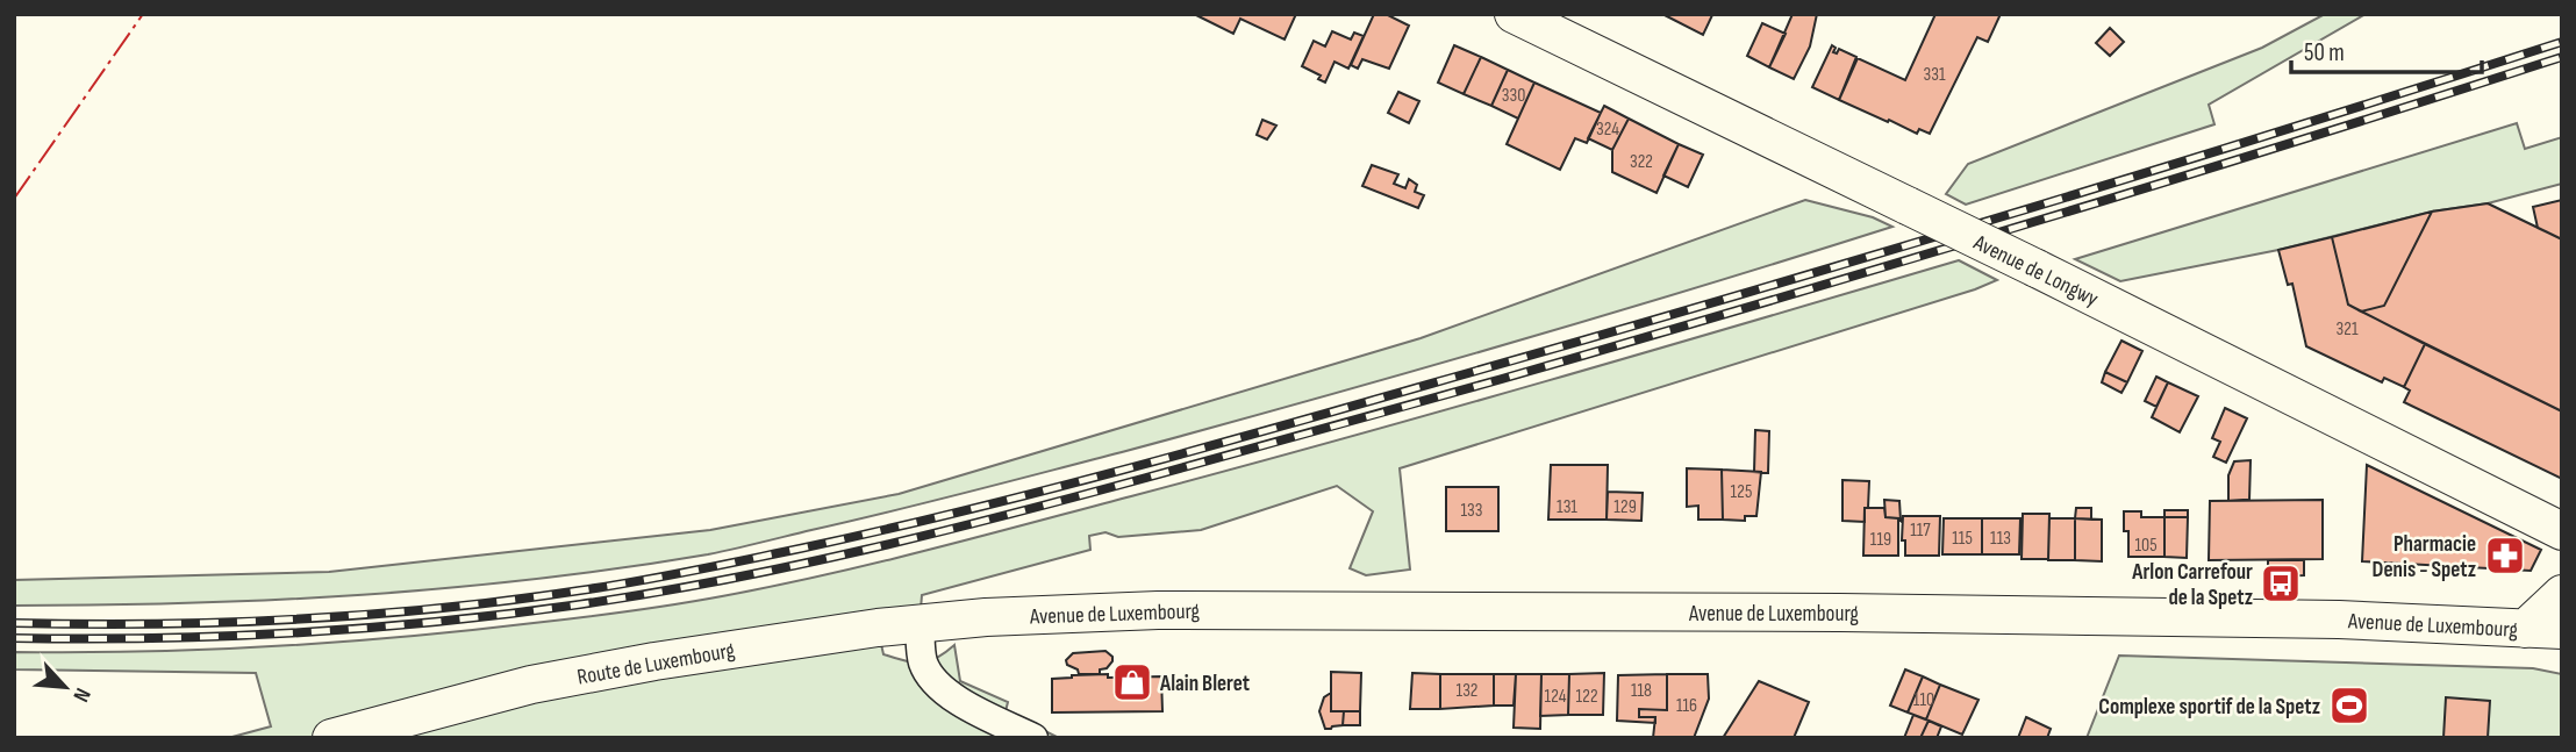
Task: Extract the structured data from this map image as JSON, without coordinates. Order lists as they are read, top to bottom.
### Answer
{
  "streets": {
    "main road": ["Avenue de Longwy", "Avenue de Luxembourg", "Route de Luxembourg"]
  },
  "crossings": [
    ["Avenue de Luxembourg", "Route de Luxembourg"]
  ],
  "places": {
    "pharmacy": ["Pharmacie Denis - Spetz"],
    "bus stop": ["Arlon Carrefour de la Spetz"],
    "shop": ["Alain Bleret"],
    "sports": ["Complexe sportif de la Spetz"]
  },
  "house_numbers": [
    "331",
    "330",
    "324",
    "322",
    "321",
    "125",
    "131",
    "129",
    "133",
    "117",
    "115",
    "113",
    "119",
    "105",
    "132",
    "118",
    "124",
    "122",
    "110",
    "116"
  ],
  "scale_bar": "50 m",
  "north": "bottom right"
}
